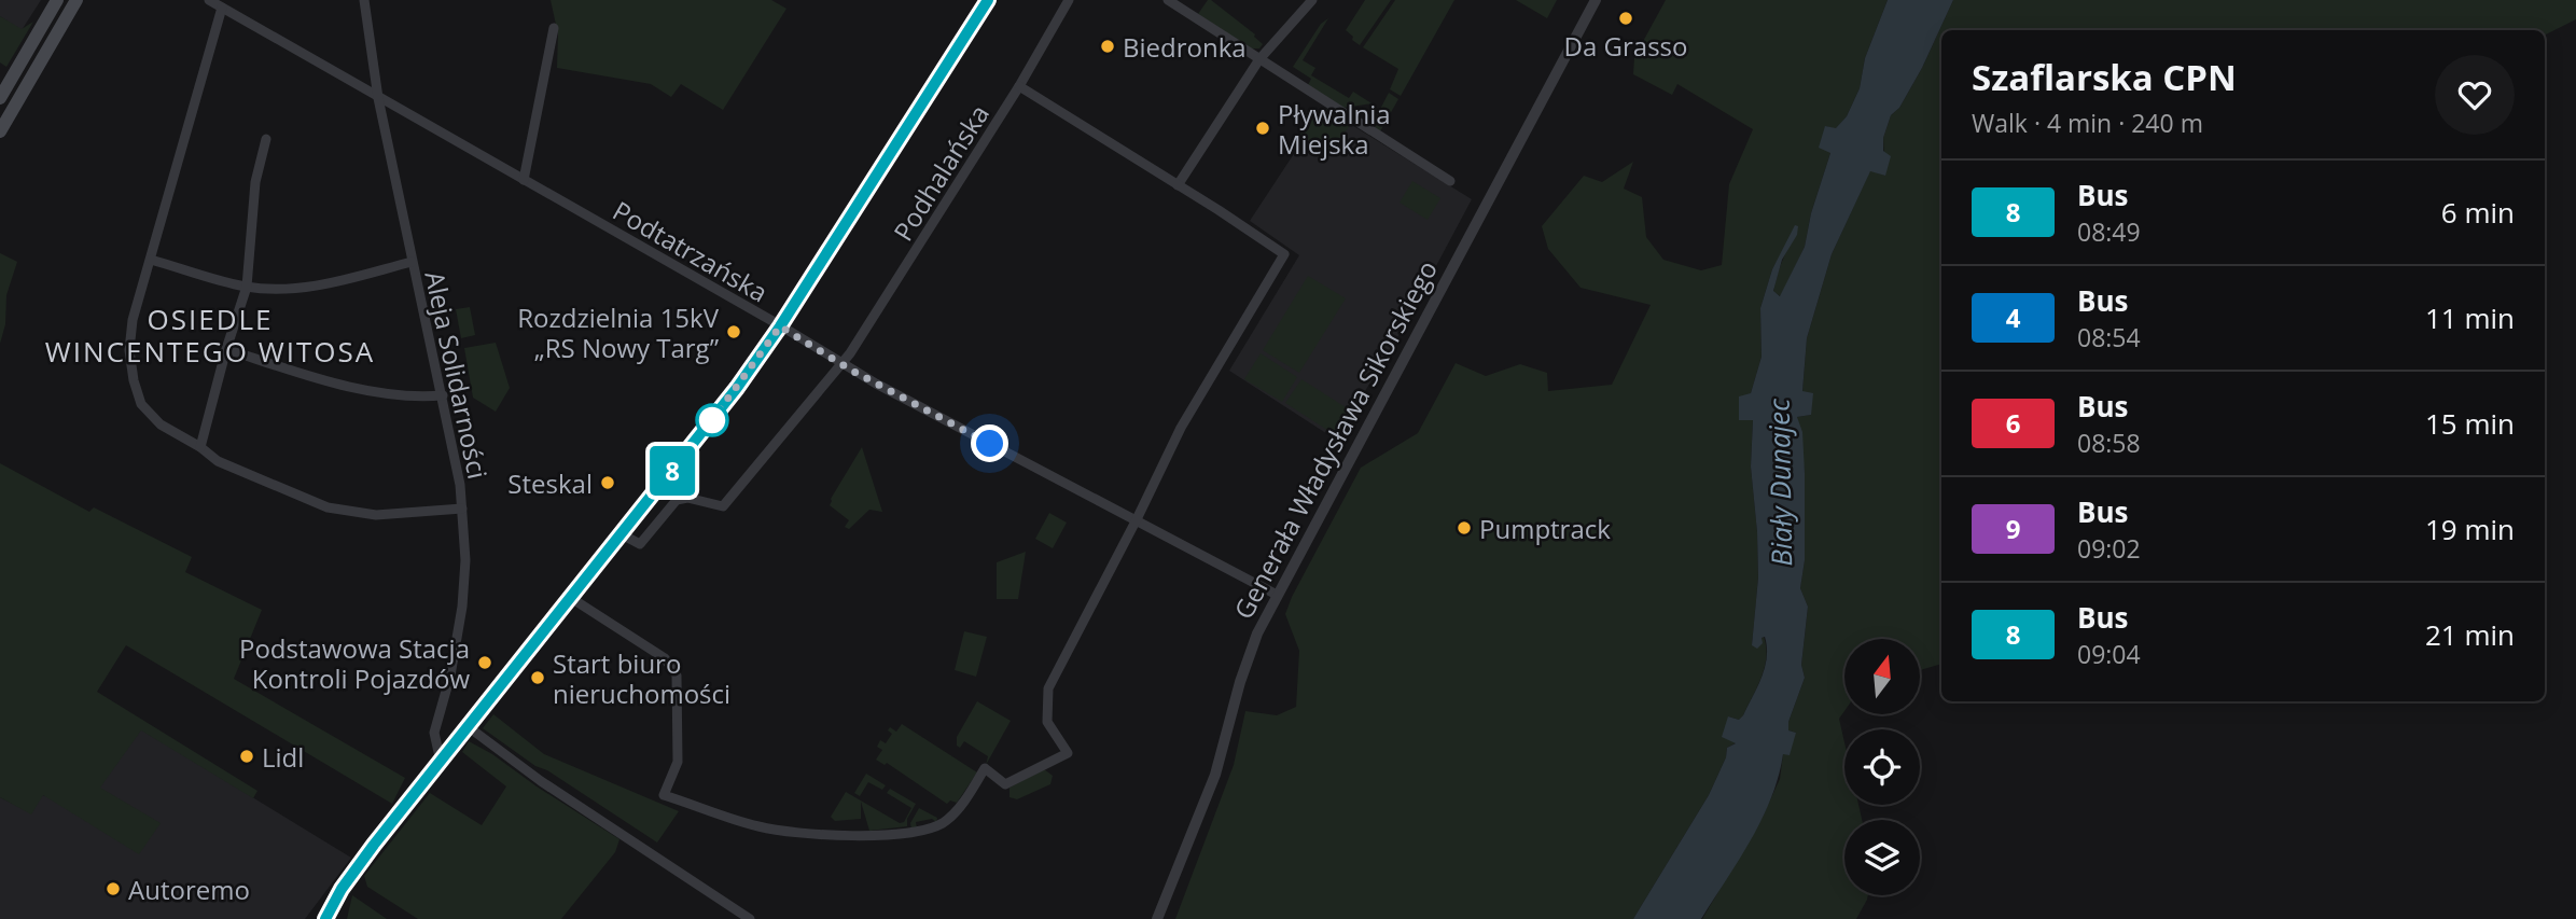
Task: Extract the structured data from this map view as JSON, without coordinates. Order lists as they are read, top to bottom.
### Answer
{
  "streets": {
    "street": [
      "Podhalańska",
      "Podtatrzańska",
      "Aleja Solidarności",
      "Generała Władysława Sikorskiego"
    ]
  },
  "crossings": [
    ["Podhalańska", "Podtatrzańska"],
    ["Podtatrzańska", "Aleja Solidarności"],
    ["Podtatrzańska", "Generała Władysława Sikorskiego"]
  ],
  "districts": ["OSIEDLE WINCENTEGO WITOSA"],
  "water": ["Biały Dunajec"],
  "places": [
    "Da Grasso",
    "Biedronka",
    "Pływalnia Miejska",
    "Rozdzielnia 15kV „RS Nowy Targ”",
    "Steskal",
    "Pumptrack",
    "Podstawowa Stacja Kontroli Pojazdów",
    "Start biuro nieruchomości",
    "Lidl",
    "Autoremo"
  ],
  "lines": ["bus line 8"],
  "north": "top",
  "page": {
    "on_map": "8",
    "heading": ["Szaflarska CPN", "Walk · 4 min · 240 m"],
    "list": [
      {
        "mark": "8",
        "name": "Bus",
        "note": "08:49",
        "value": "6 min"
      },
      {
        "mark": "4",
        "name": "Bus",
        "note": "08:54",
        "value": "11 min"
      },
      {
        "mark": "6",
        "name": "Bus",
        "note": "08:58",
        "value": "15 min"
      },
      {
        "mark": "9",
        "name": "Bus",
        "note": "09:02",
        "value": "19 min"
      },
      {
        "mark": "8",
        "name": "Bus",
        "note": "09:04",
        "value": "21 min"
      }
    ]
  }
}
